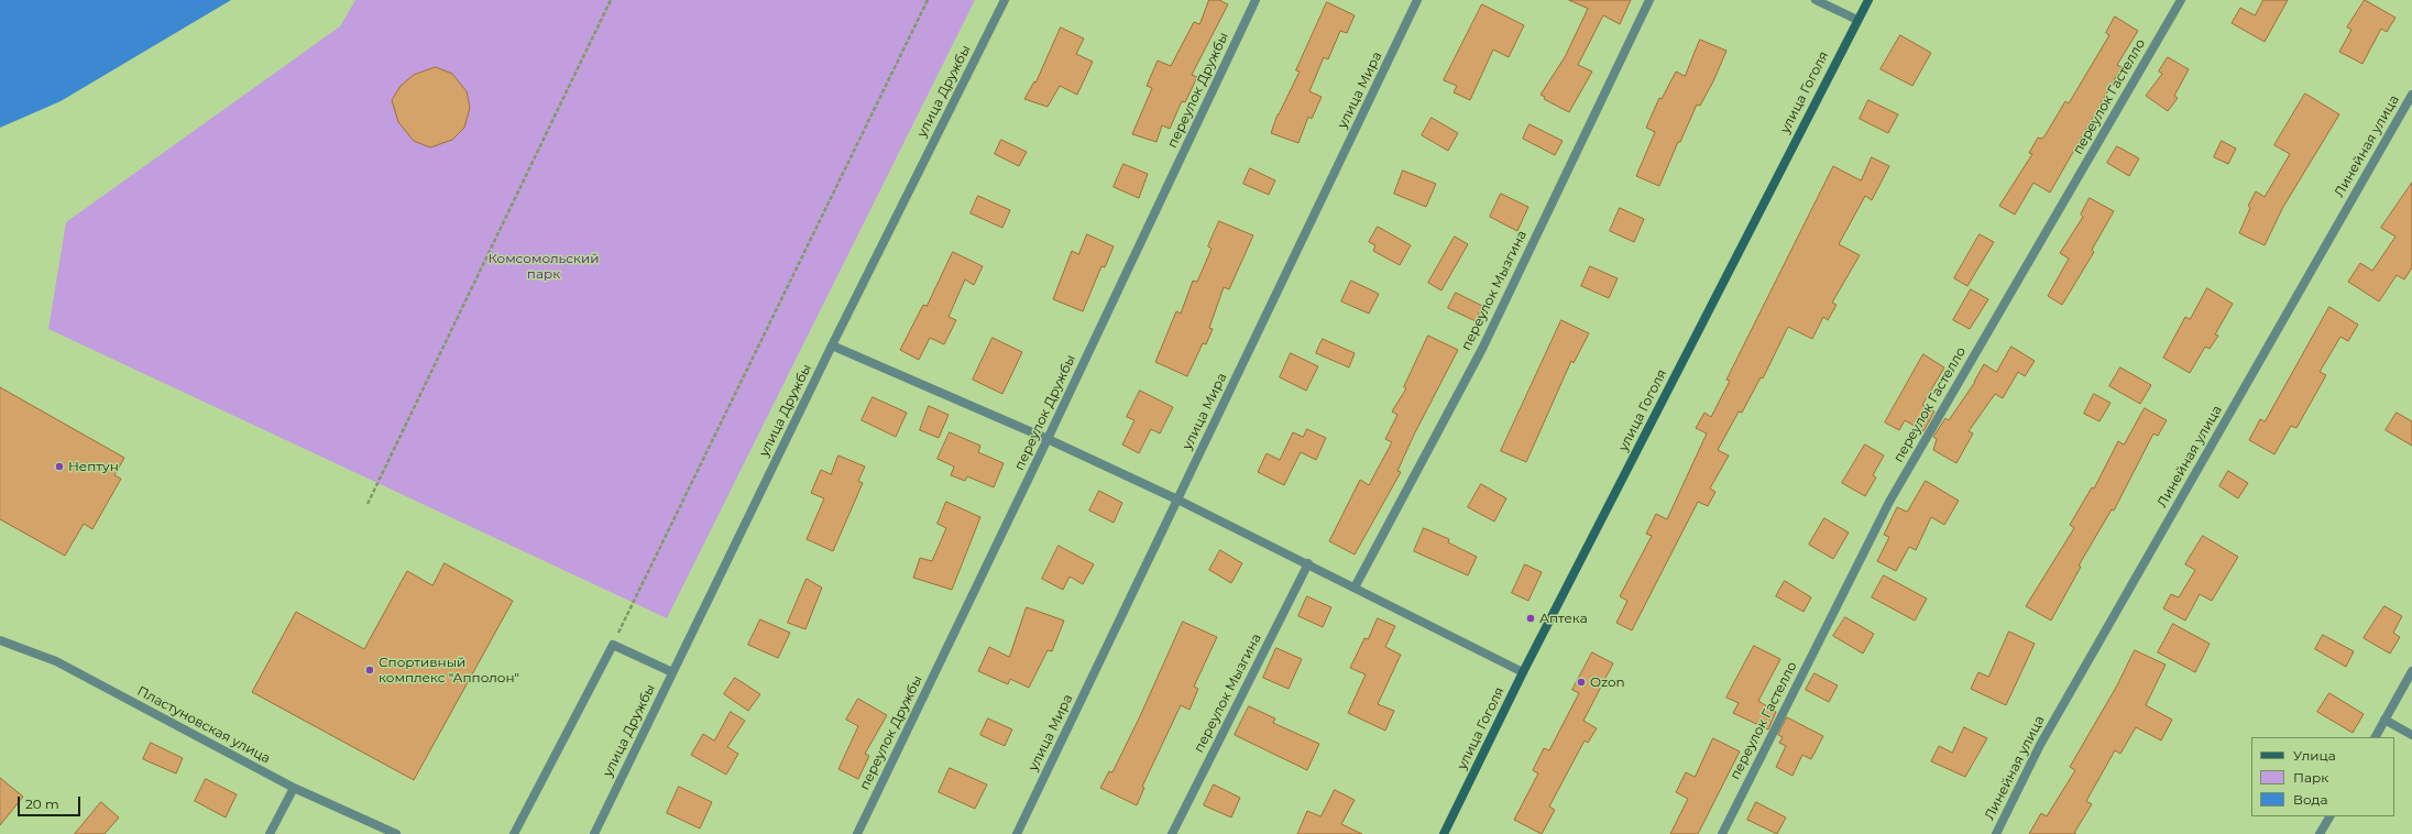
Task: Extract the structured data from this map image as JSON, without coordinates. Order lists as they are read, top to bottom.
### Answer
{
  "streets": {
    "street": [
      "переулок Дружбы",
      "улица Мира",
      "улица Дружбы",
      "улица Гоголя",
      "переулок Гастелло",
      "Линейная улица",
      "переулок Мызгина",
      "Пластуновская улица"
    ]
  },
  "parks": ["Комсомольский парк"],
  "places": [
    "Нептун",
    "Аптека",
    "Спортивный комплекс \"Апполон\"",
    "Ozon"
  ],
  "legend": ["Улица", "Парк", "Вода"],
  "scale_bar": "20 m"
}
